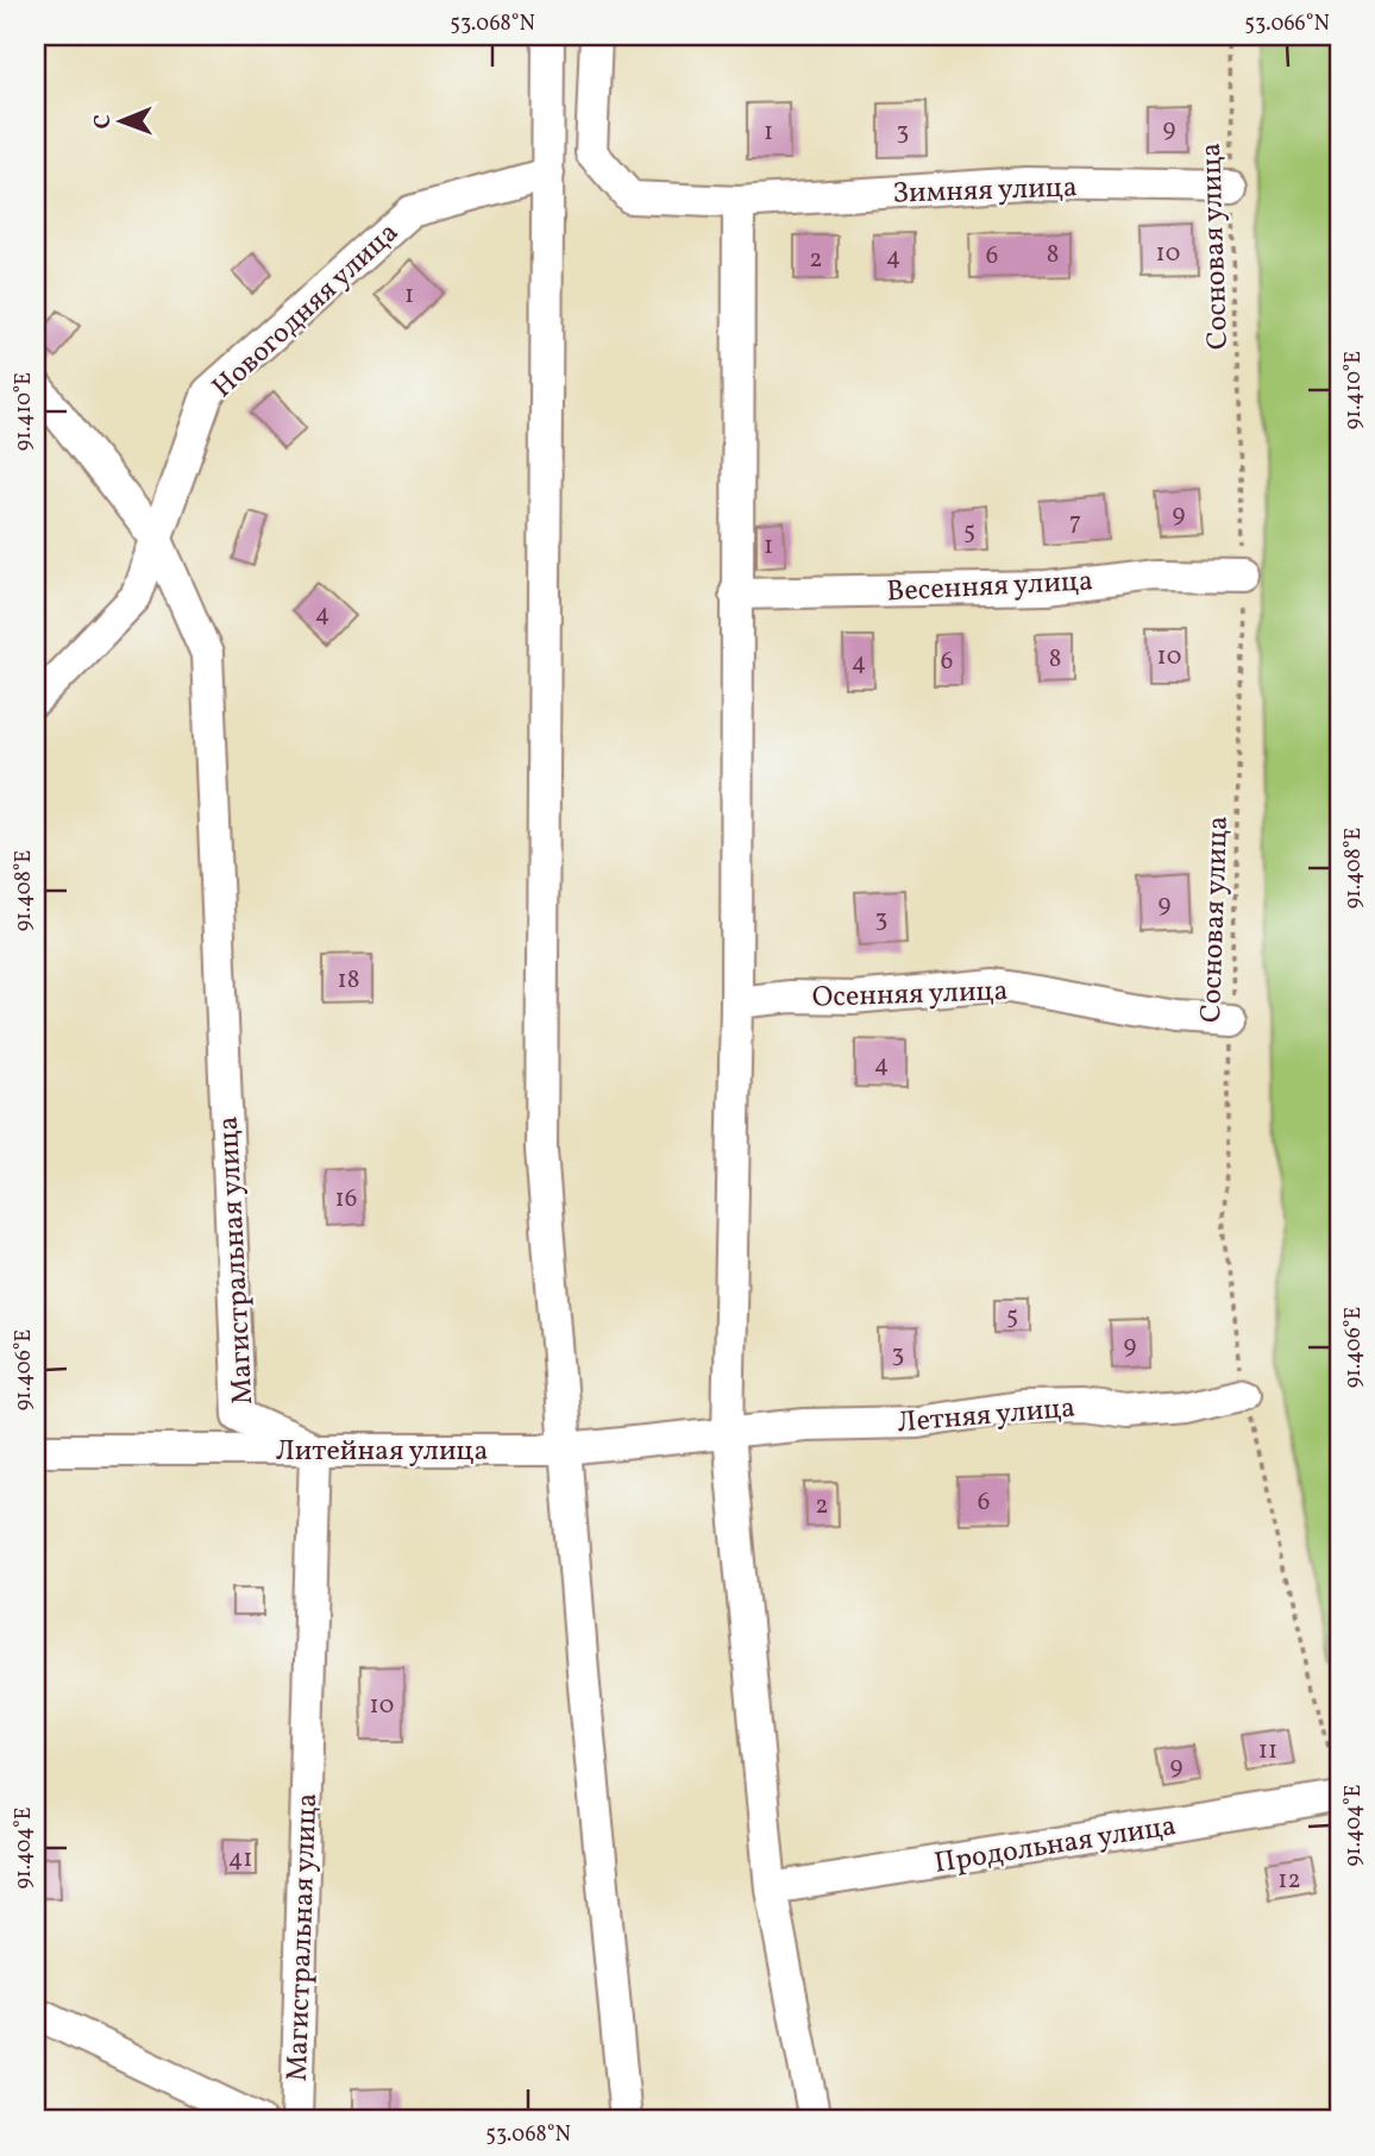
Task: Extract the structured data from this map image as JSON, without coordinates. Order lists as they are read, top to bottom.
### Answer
{
  "streets": {
    "street": [
      "Зимняя улица",
      "Новогодняя улица",
      "Весенняя улица",
      "Осенняя улица",
      "Магистральная улица",
      "Летняя улица",
      "Литейная улица",
      "Продольная улица"
    ],
    "path": ["Сосновая улица"]
  },
  "crossings": [
    ["Зимняя улица", "Сосновая улица"],
    ["Сосновая улица", "Весенняя улица"],
    ["Сосновая улица", "Осенняя улица"],
    ["Сосновая улица", "Летняя улица"],
    ["Сосновая улица", "Продольная улица"],
    ["Новогодняя улица", "Магистральная улица"],
    ["Магистральная улица", "Литейная улица"],
    ["Летняя улица", "Литейная улица"]
  ],
  "house_numbers": [
    "9",
    "3",
    "1",
    "10",
    "8",
    "6",
    "4",
    "2",
    "1",
    "9",
    "7",
    "5",
    "1",
    "4",
    "10",
    "8",
    "6",
    "4",
    "9",
    "3",
    "18",
    "4",
    "16",
    "5",
    "9",
    "3",
    "6",
    "2",
    "10",
    "11",
    "9",
    "41",
    "12"
  ],
  "north": "left",
  "coordinates": [
    "53.068°N",
    "53.066°N",
    "91.410°E",
    "91.408°E",
    "91.406°E",
    "91.404°E"
  ]
}
